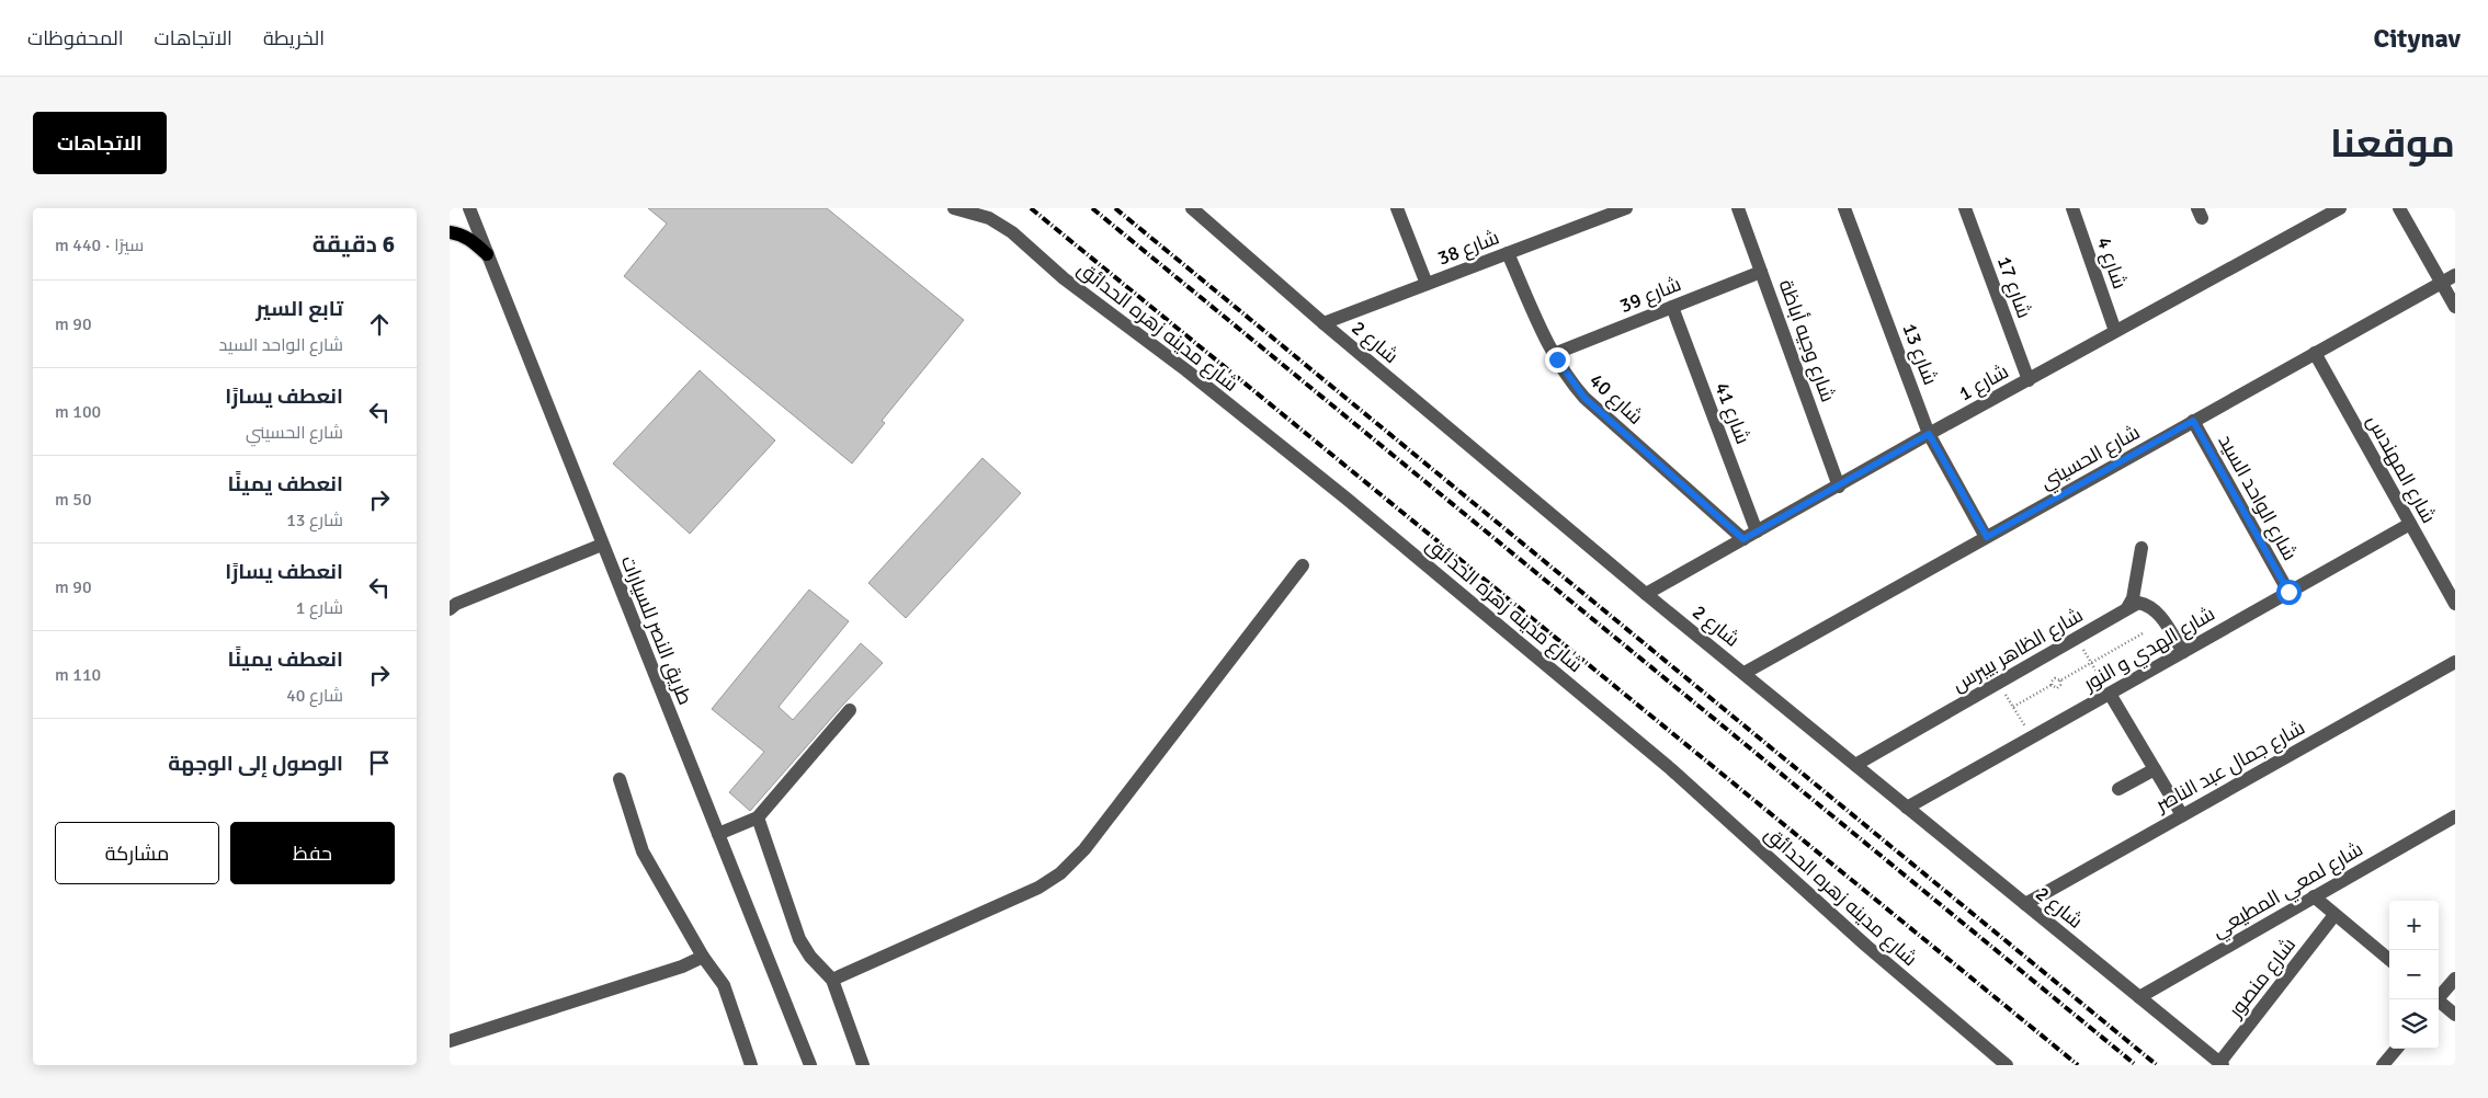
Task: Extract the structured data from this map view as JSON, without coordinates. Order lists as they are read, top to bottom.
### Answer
{
  "streets": {
    "street": [
      "شارع 38",
      "شارع 4",
      "شارع 17",
      "شارع 39",
      "شارع مدينه زهره الحدائق",
      "شارع وجيه أباظة",
      "شارع 2",
      "شارع 13",
      "شارع 1",
      "شارع 40",
      "شارع 41",
      "شارع الحسيني",
      "شارع المهندس",
      "شارع الواحد السيد",
      "طريق النصر للسيارات",
      "شارع الهدي و النور",
      "شارع الظاهر بيبرس",
      "شارع جمال عبد الناصر",
      "شارع لمعي المطيعي",
      "شارع منصور"
    ]
  },
  "crossings": [
    ["شارع 38", "شارع 2"],
    ["شارع 38", "شارع 40"],
    ["شارع 4", "شارع 1"],
    ["شارع 17", "شارع 1"],
    ["شارع 39", "شارع وجيه أباظة"],
    ["شارع 39", "شارع 40"],
    ["شارع 39", "شارع 41"],
    ["شارع وجيه أباظة", "شارع 1"],
    ["شارع 2", "شارع 1"],
    ["شارع 2", "شارع الحسيني"],
    ["شارع 2", "شارع الهدي و النور"],
    ["شارع 2", "شارع الظاهر بيبرس"],
    ["شارع 2", "شارع جمال عبد الناصر"],
    ["شارع 2", "شارع لمعي المطيعي"],
    ["شارع 2", "شارع منصور"],
    ["شارع 13", "شارع 1"],
    ["شارع 13", "شارع الحسيني"],
    ["شارع 1", "شارع 40"],
    ["شارع 1", "شارع 41"],
    ["شارع الحسيني", "شارع المهندس"],
    ["شارع الحسيني", "شارع الواحد السيد"],
    ["شارع المهندس", "شارع الهدي و النور"],
    ["شارع الواحد السيد", "شارع الهدي و النور"],
    ["شارع الهدي و النور", "شارع الظاهر بيبرس"]
  ],
  "page": {
    "header": "Citynav",
    "nav": ["الخريطة", "الاتجاهات", "المحفوظات"],
    "title": "موقعنا",
    "buttons": [
      "الاتجاهات",
      ["حفظ", "مشاركة"]
    ],
    "heading": ["6 دقيقة", "سيرًا · 440 m"],
    "list": [
      ["تابع السير", "شارع الواحد السيد", "90 m"],
      ["انعطف يسارًا", "شارع الحسيني", "100 m"],
      ["انعطف يمينًا", "شارع 13", "50 m"],
      ["انعطف يسارًا", "شارع 1", "90 m"],
      ["انعطف يمينًا", "شارع 40", "110 m"],
      "الوصول إلى الوجهة"
    ],
    "map_buttons": ["+", "−"]
  }
}
